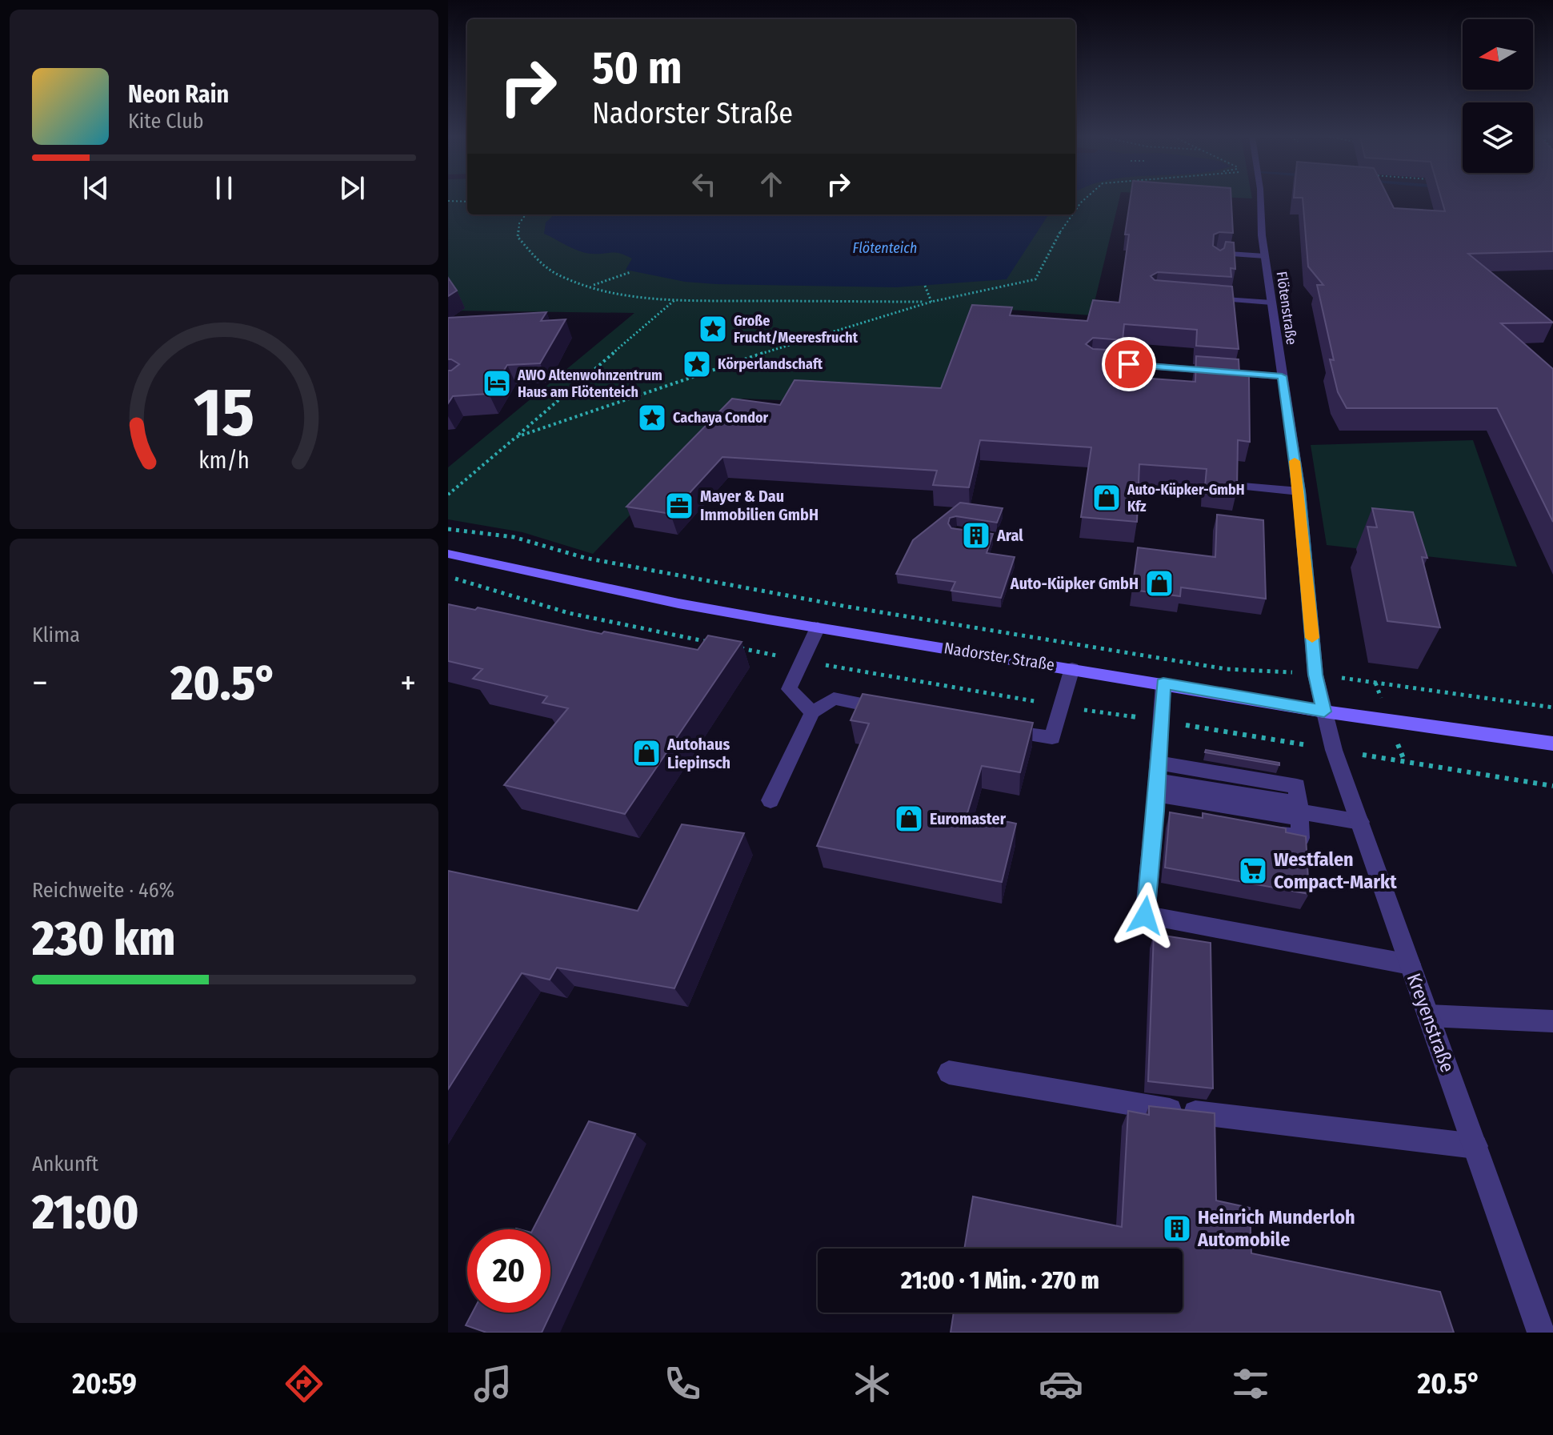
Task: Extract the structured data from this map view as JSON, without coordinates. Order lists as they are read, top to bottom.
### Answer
{
  "streets": {
    "street": ["Flötenstraße", "Nadorster Straße", "Kreyenstraße"]
  },
  "crossings": [
    ["Flötenstraße", "Nadorster Straße"],
    ["Flötenstraße", "Kreyenstraße"],
    ["Nadorster Straße", "Kreyenstraße"]
  ],
  "water": ["Flötenteich"],
  "places": {
    "place": ["Große Frucht/Meeresfrucht", "Körperlandschaft", "Cachaya Condor"],
    "hotel": ["AWO Altenwohnzentrum Haus am Flötenteich"],
    "shop": [
      "Auto-Küpker-GmbH Kfz",
      "Auto-Küpker GmbH",
      "Autohaus Liepinsch",
      "Euromaster"
    ],
    "office": ["Mayer & Dau Immobilien GmbH"],
    "building": ["Aral", "Heinrich Munderloh Automobile"],
    "supermarket": ["Westfalen Compact-Markt"]
  },
  "north": "left",
  "page": {
    "turn": ["50 m", "Nadorster Straße"],
    "song": ["Neon Rain", "Kite Club"],
    "tile": [
      "Klima",
      ["Reichweite · 46%", "230 km"],
      ["Ankunft", "21:00"]
    ],
    "heat": ["−", "20.5°", "+"],
    "limit": "20",
    "trip": "21:00 · 1 Min. · 270 m",
    "tabs": ["20:59", "20.5°"],
    "gauge": ["15", "km/h"]
  }
}
